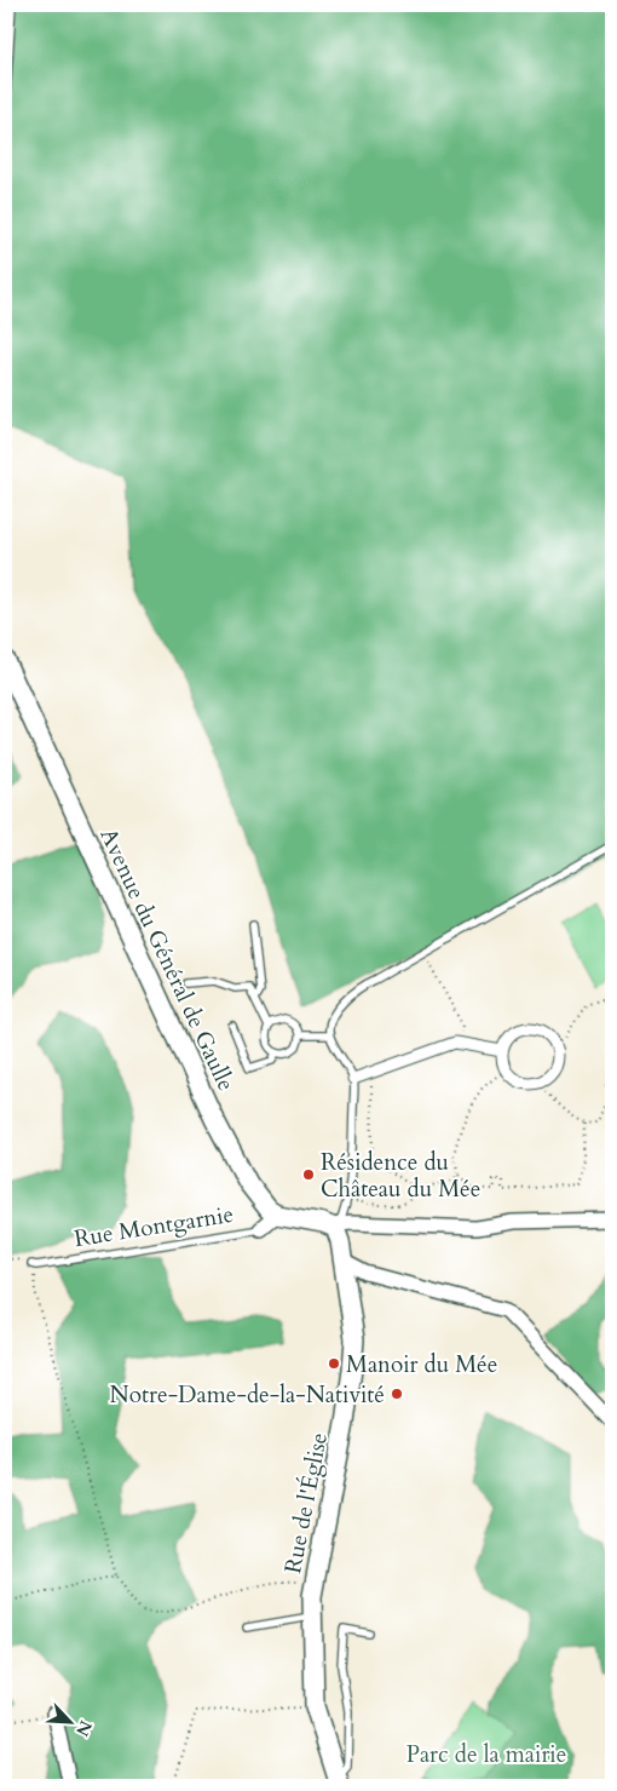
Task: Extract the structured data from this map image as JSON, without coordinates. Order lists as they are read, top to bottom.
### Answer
{
  "streets": {
    "street": ["Avenue du Général de Gaulle", "Rue Montgarnie", "Rue de l'Église"]
  },
  "crossings": [
    ["Avenue du Général de Gaulle", "Rue Montgarnie"]
  ],
  "parks": ["Parc de la mairie"],
  "places": ["Résidence du Château du Mée", "Manoir du Mée", "Notre-Dame-de-la-Nativité"],
  "north": "bottom right"
}
